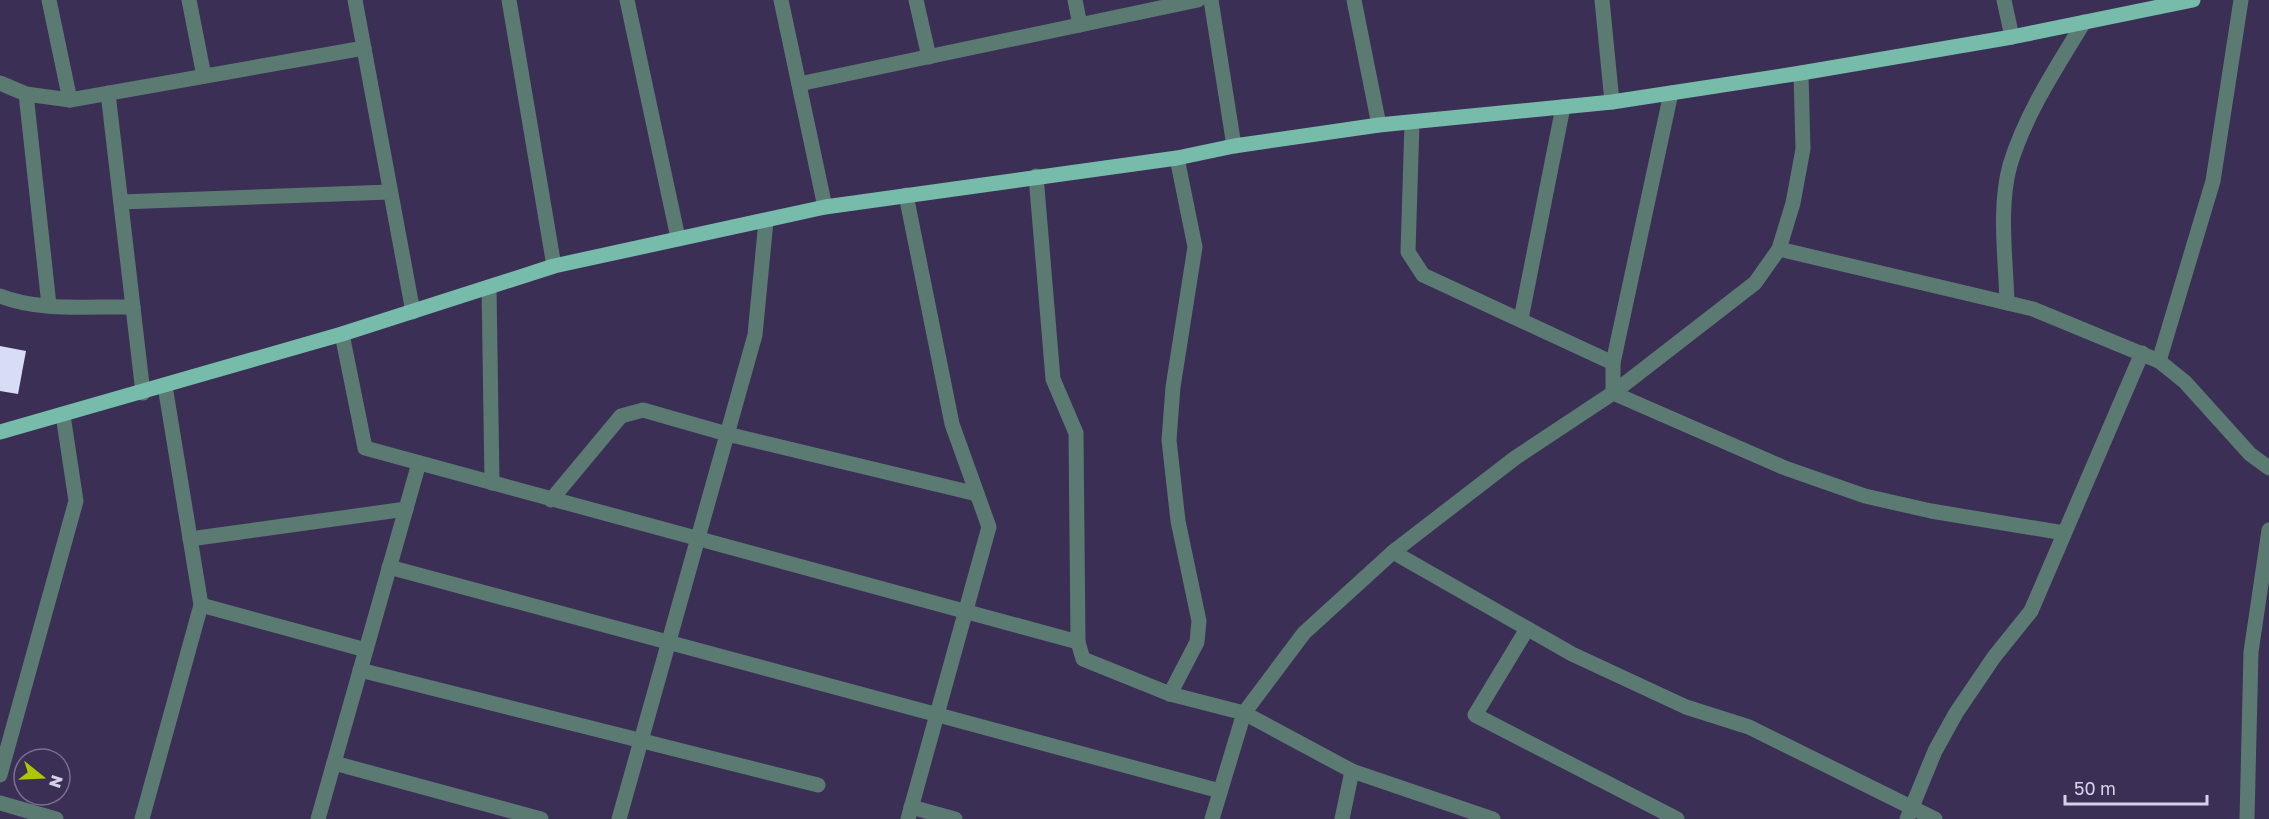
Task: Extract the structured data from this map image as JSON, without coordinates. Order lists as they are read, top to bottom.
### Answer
{
  "scale_bar": "50 m",
  "north": "right"
}
